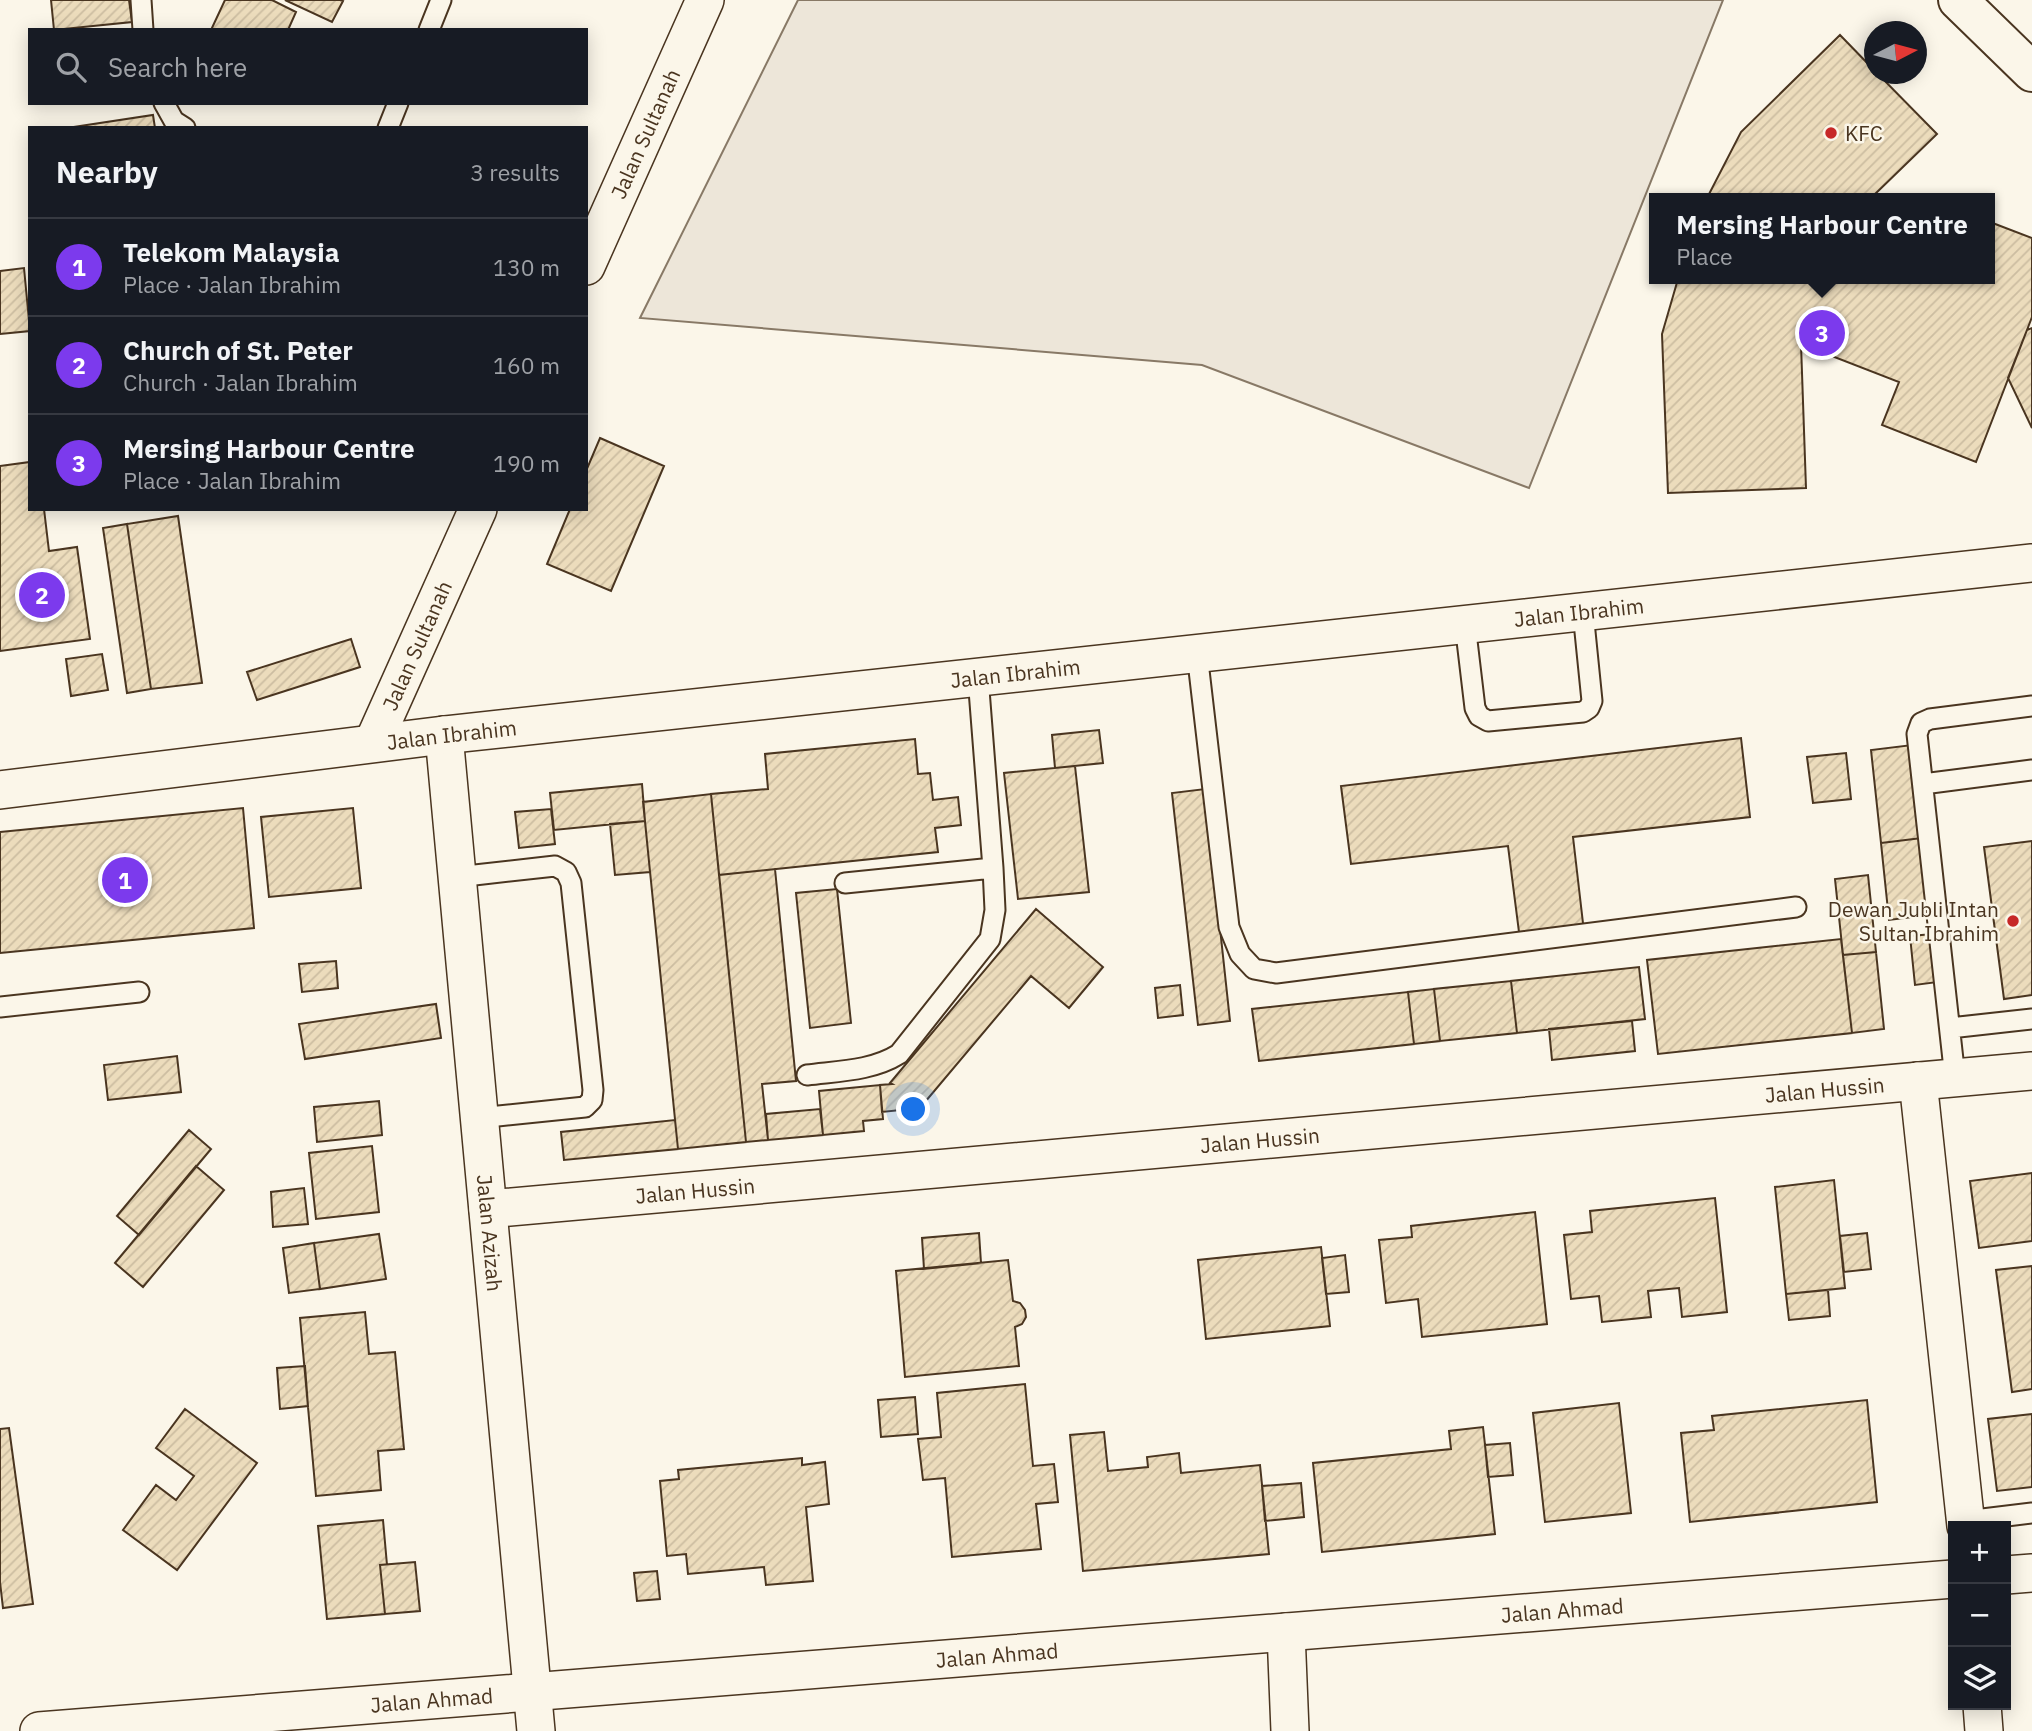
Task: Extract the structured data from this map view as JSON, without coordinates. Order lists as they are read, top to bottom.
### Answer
{
  "streets": {
    "street": [
      "Jalan Sultanah",
      "Jalan Ibrahim",
      "Jalan Hussin",
      "Jalan Azizah",
      "Jalan Ahmad"
    ]
  },
  "crossings": [
    ["Jalan Sultanah", "Jalan Ibrahim"],
    ["Jalan Ibrahim", "Jalan Azizah"],
    ["Jalan Hussin", "Jalan Azizah"],
    ["Jalan Azizah", "Jalan Ahmad"]
  ],
  "places": ["KFC", "Dewan Jubli Intan Sultan Ibrahim"],
  "north": "right",
  "page": {
    "search": "Search here",
    "heading": ["Nearby", "3 results"],
    "popup": ["Mersing Harbour Centre", "Place"],
    "list": [
      {
        "mark": "1",
        "name": "Telekom Malaysia",
        "note": "Place · Jalan Ibrahim",
        "value": "130 m"
      },
      {
        "mark": "2",
        "name": "Church of St. Peter",
        "note": "Church · Jalan Ibrahim",
        "value": "160 m"
      },
      {
        "mark": "3",
        "name": "Mersing Harbour Centre",
        "note": "Place · Jalan Ibrahim",
        "value": "190 m"
      }
    ],
    "pins": ["3", "2", "1"],
    "map_buttons": ["+", "−"]
  }
}
